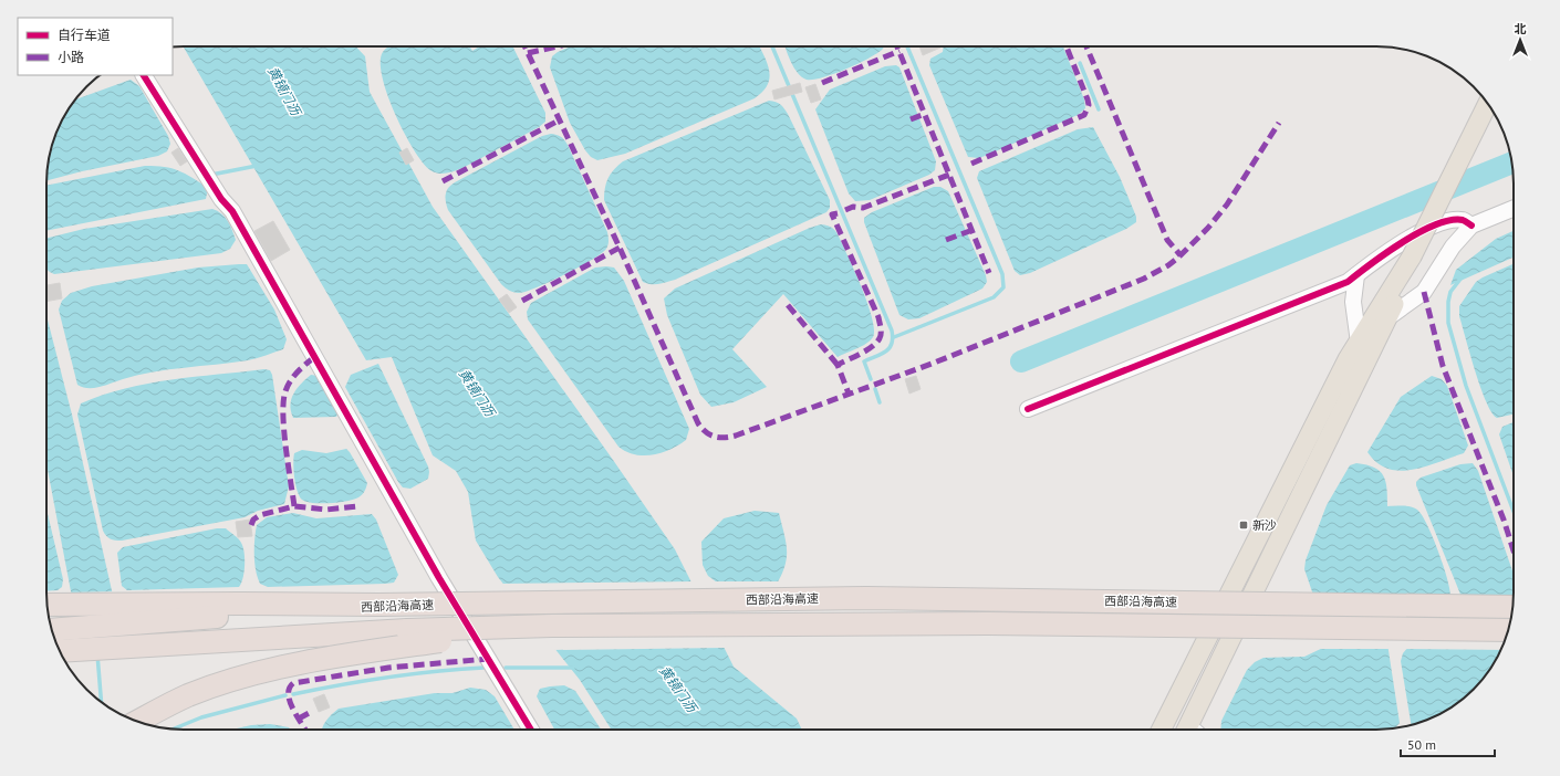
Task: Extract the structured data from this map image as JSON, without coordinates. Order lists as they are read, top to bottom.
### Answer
{
  "streets": {
    "highway": ["西部沿海高速"]
  },
  "water": ["黄镜门沥"],
  "places": {
    "transit": ["新沙"]
  },
  "legend": ["自行车道", "小路"],
  "scale_bar": "50 m",
  "north": "top"
}
